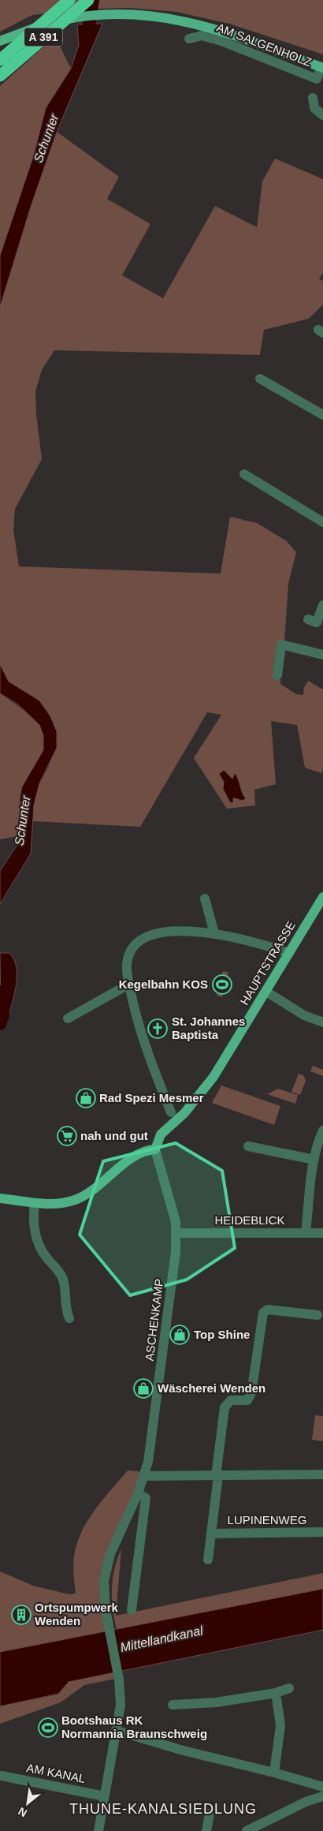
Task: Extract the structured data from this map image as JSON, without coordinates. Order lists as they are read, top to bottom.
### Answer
{
  "streets": {
    "highway": ["A 391"],
    "main road": ["HAUPTSTRASSE"],
    "street": [
      "AM SALGENHOLZ",
      "HEIDEBLICK",
      "ASCHENKAMP",
      "LUPINENWEG",
      "AM KANAL"
    ]
  },
  "crossings": [
    ["HAUPTSTRASSE", "ASCHENKAMP"],
    ["HEIDEBLICK", "ASCHENKAMP"],
    ["ASCHENKAMP", "AM KANAL"]
  ],
  "districts": ["THUNE-KANALSIEDLUNG"],
  "water": ["Schunter", "Mittellandkanal"],
  "places": {
    "sports": ["Kegelbahn KOS", "Bootshaus RK Normannia Braunschweig"],
    "church": ["St. Johannes Baptista"],
    "shop": ["Rad Spezi Mesmer", "Top Shine", "Wäscherei Wenden"],
    "supermarket": ["nah und gut"],
    "building": ["Ortspumpwerk Wenden"]
  },
  "north": "bottom left"
}
